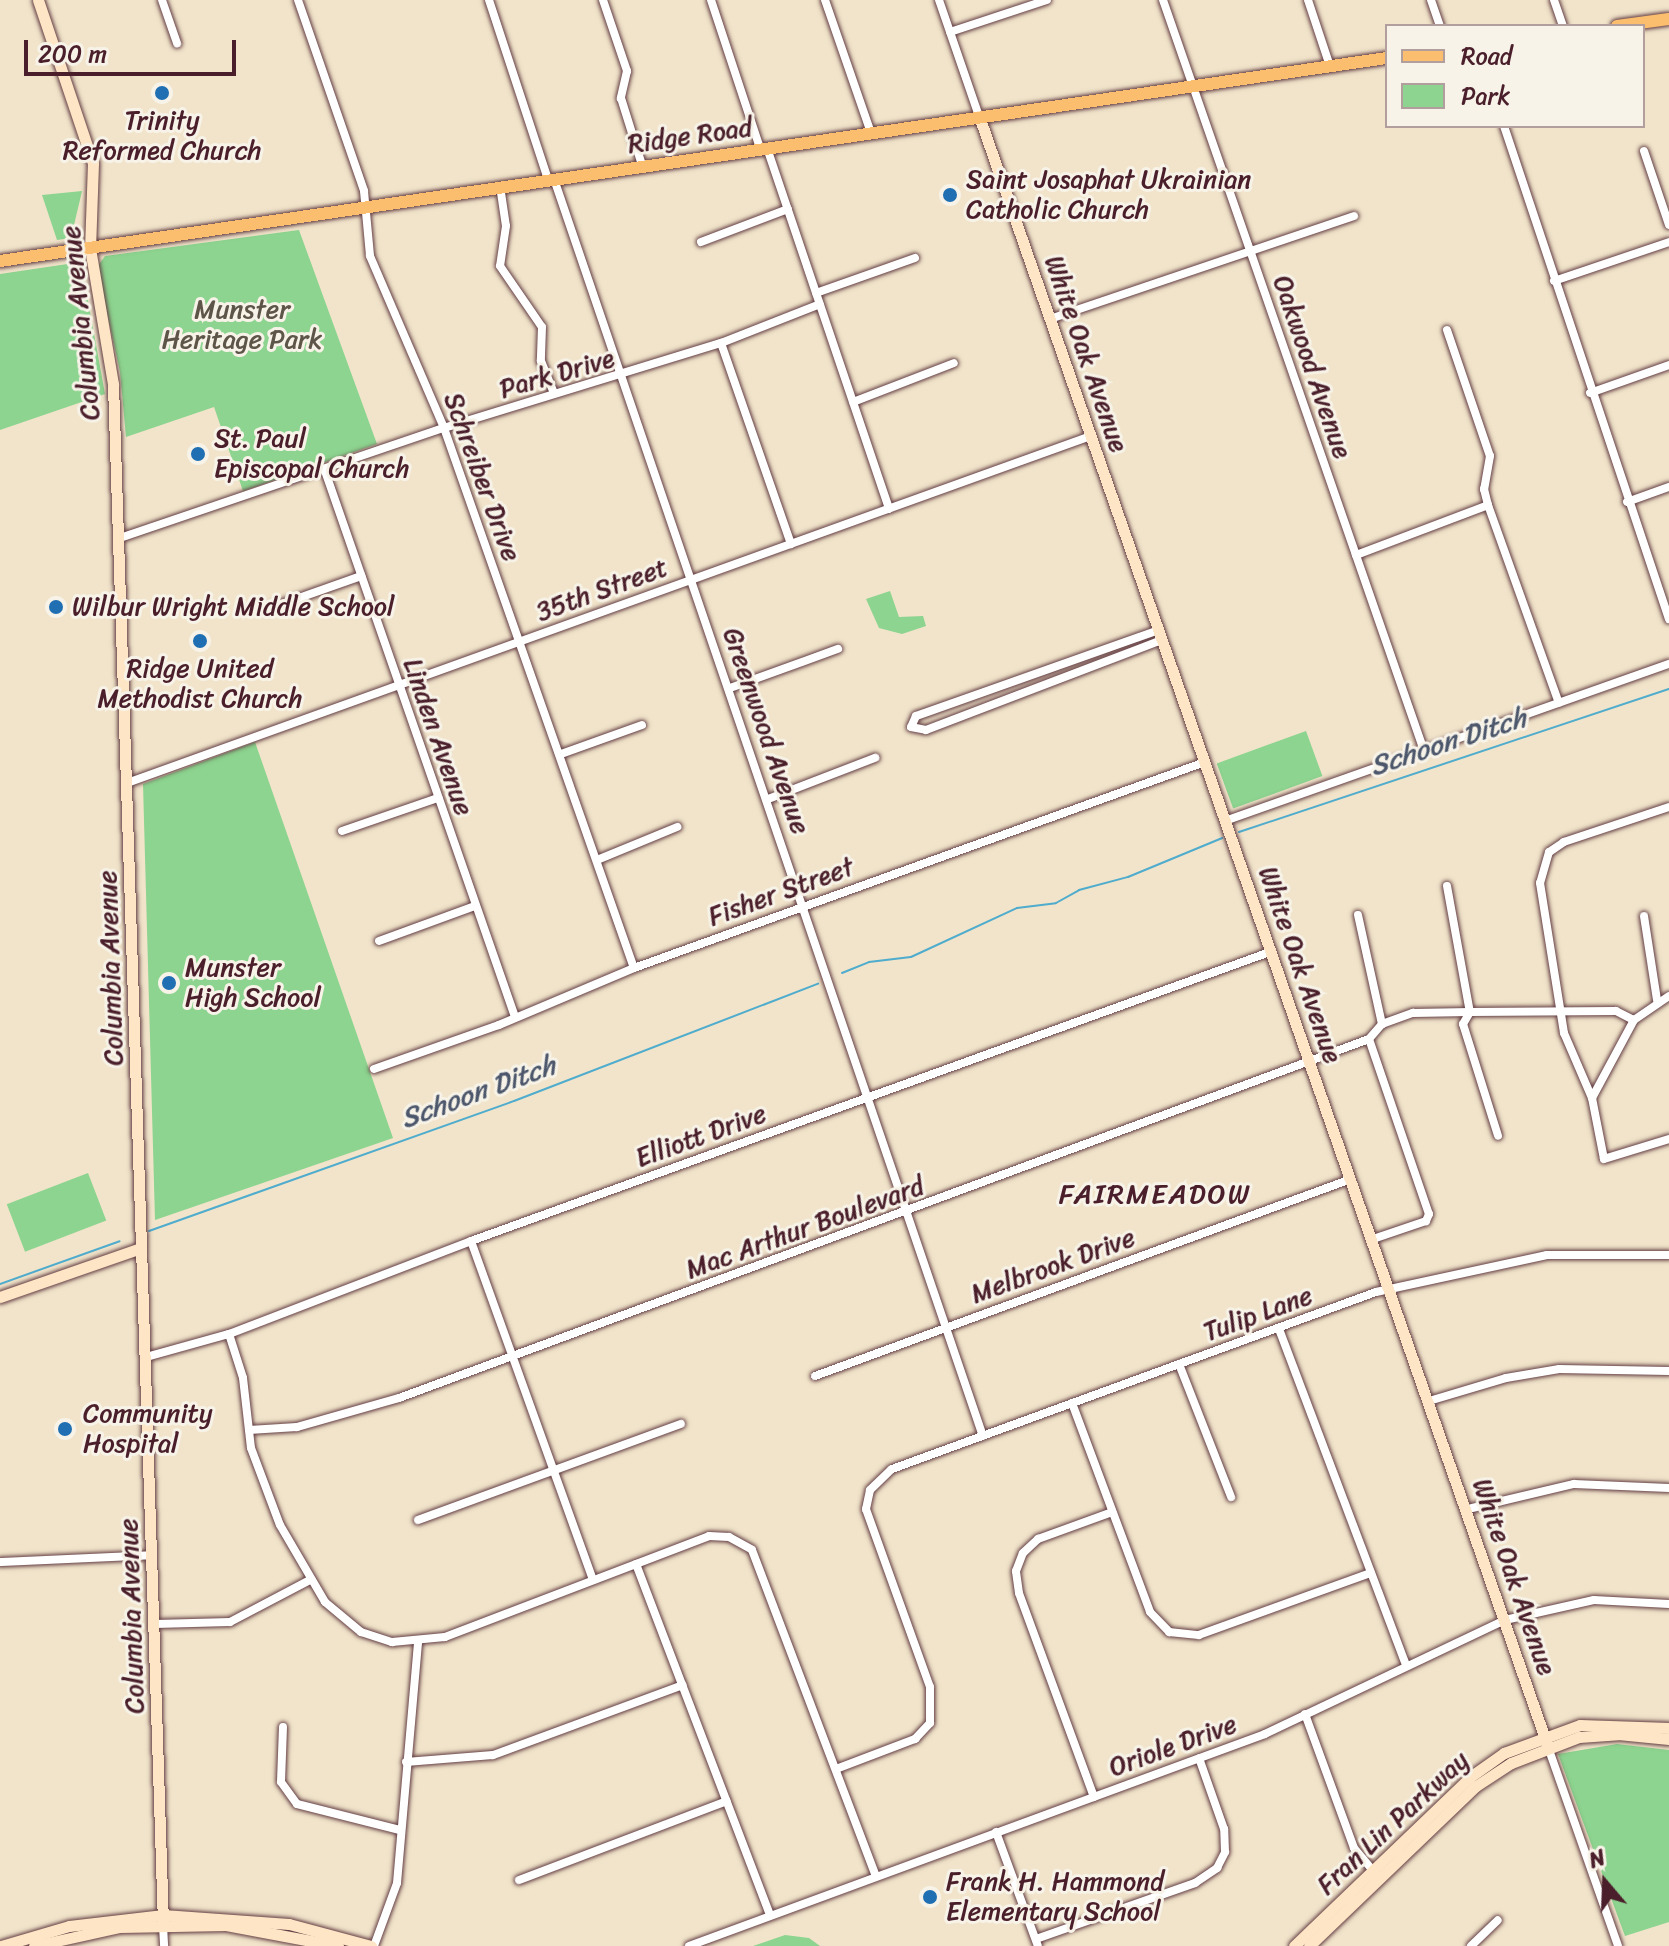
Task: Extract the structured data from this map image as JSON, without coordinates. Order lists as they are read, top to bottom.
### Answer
{
  "streets": {
    "main road": ["Ridge Road"],
    "street": [
      "Columbia Avenue",
      "White Oak Avenue",
      "Oakwood Avenue",
      "Park Drive",
      "Schreiber Drive",
      "35th Street",
      "Greenwood Avenue",
      "Linden Avenue",
      "Fisher Street",
      "Elliott Drive",
      "Mac Arthur Boulevard",
      "Melbrook Drive",
      "Tulip Lane",
      "Oriole Drive",
      "Fran Lin Parkway"
    ]
  },
  "crossings": [
    ["Ridge Road", "Columbia Avenue"],
    ["Ridge Road", "White Oak Avenue"],
    ["Ridge Road", "Oakwood Avenue"],
    ["Ridge Road", "Schreiber Drive"],
    ["Ridge Road", "Greenwood Avenue"],
    ["Columbia Avenue", "Park Drive"],
    ["Columbia Avenue", "35th Street"],
    ["Columbia Avenue", "Elliott Drive"],
    ["White Oak Avenue", "35th Street"],
    ["White Oak Avenue", "Fisher Street"],
    ["White Oak Avenue", "Elliott Drive"],
    ["White Oak Avenue", "Mac Arthur Boulevard"],
    ["White Oak Avenue", "Melbrook Drive"],
    ["White Oak Avenue", "Tulip Lane"],
    ["White Oak Avenue", "Oriole Drive"],
    ["White Oak Avenue", "Fran Lin Parkway"],
    ["Park Drive", "Schreiber Drive"],
    ["Park Drive", "Greenwood Avenue"],
    ["Park Drive", "Linden Avenue"],
    ["Schreiber Drive", "35th Street"],
    ["Schreiber Drive", "Fisher Street"],
    ["35th Street", "Greenwood Avenue"],
    ["35th Street", "Linden Avenue"],
    ["Greenwood Avenue", "Fisher Street"],
    ["Greenwood Avenue", "Elliott Drive"],
    ["Greenwood Avenue", "Mac Arthur Boulevard"],
    ["Greenwood Avenue", "Melbrook Drive"],
    ["Greenwood Avenue", "Tulip Lane"],
    ["Linden Avenue", "Fisher Street"]
  ],
  "districts": ["FAIRMEADOW"],
  "water": ["Schoon Ditch"],
  "parks": ["Munster Heritage Park"],
  "places": [
    "Trinity Reformed Church",
    "Saint Josaphat Ukrainian Catholic Church",
    "St. Paul Episcopal Church",
    "Wilbur Wright Middle School",
    "Ridge United Methodist Church",
    "Munster High School",
    "Community Hospital",
    "Frank H. Hammond Elementary School"
  ],
  "legend": ["Road", "Park"],
  "scale_bar": "200 m",
  "north": "top"
}
